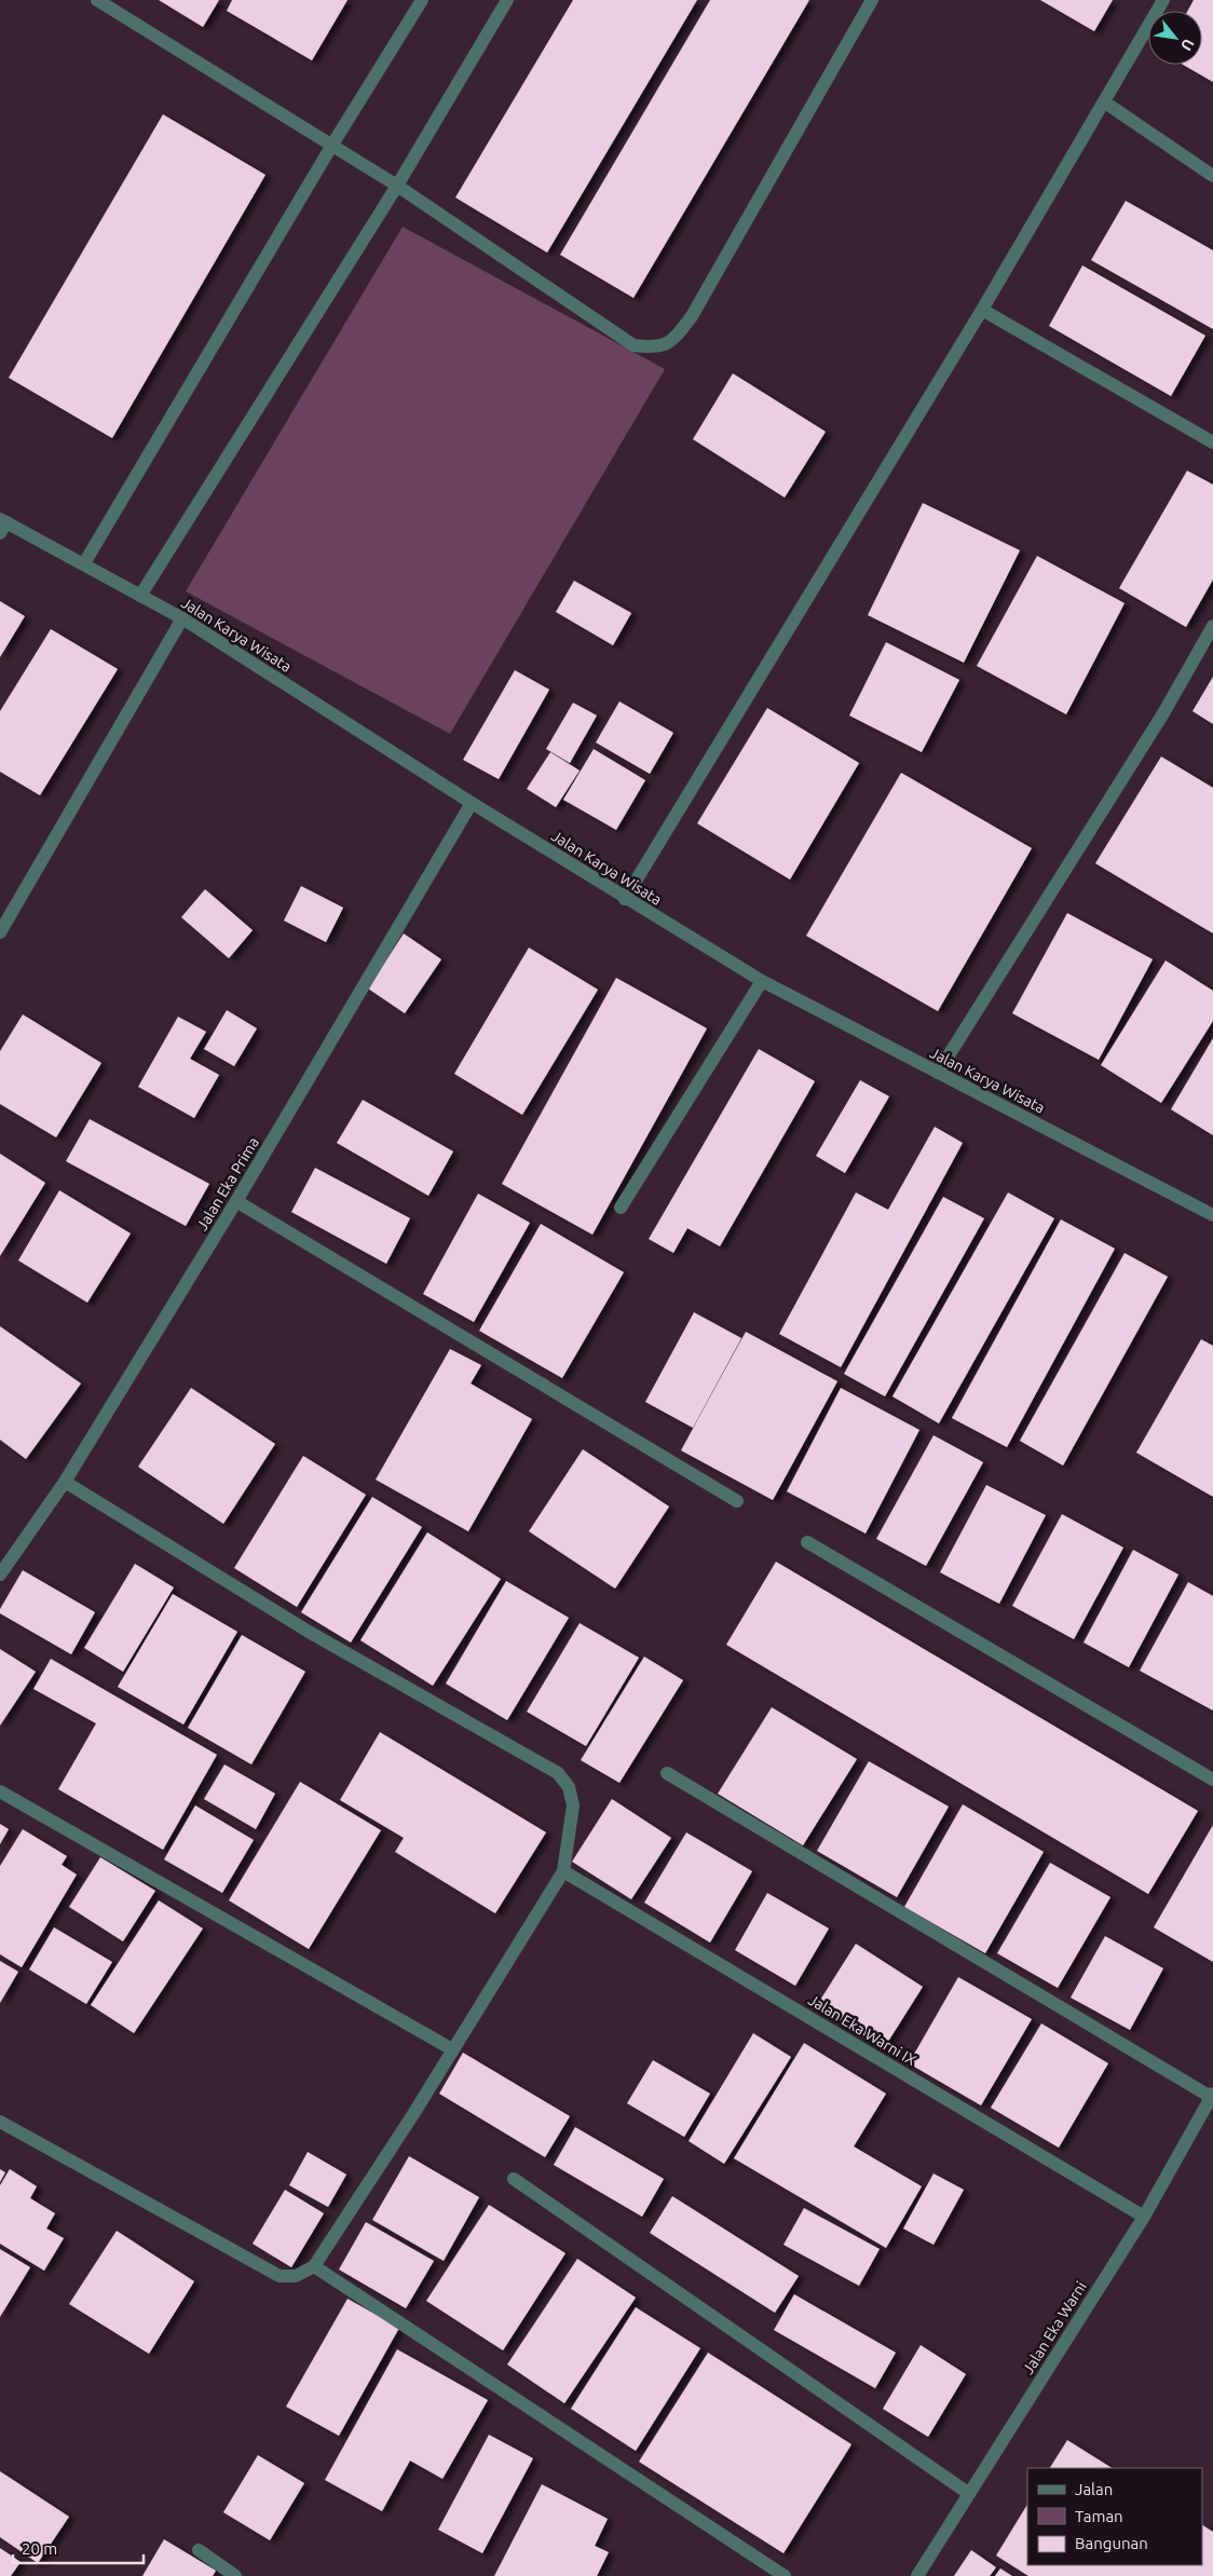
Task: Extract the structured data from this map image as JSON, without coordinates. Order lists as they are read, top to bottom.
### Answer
{
  "streets": {
    "street": [
      "Jalan Karya Wisata",
      "Jalan Eka Prima",
      "Jalan Eka Warni IX",
      "Jalan Eka Warni"
    ]
  },
  "crossings": [
    ["Jalan Karya Wisata", "Jalan Eka Prima"],
    ["Jalan Eka Warni IX", "Jalan Eka Warni"]
  ],
  "legend": ["Jalan", "Taman", "Bangunan"],
  "scale_bar": "20 m",
  "north": "bottom right"
}
